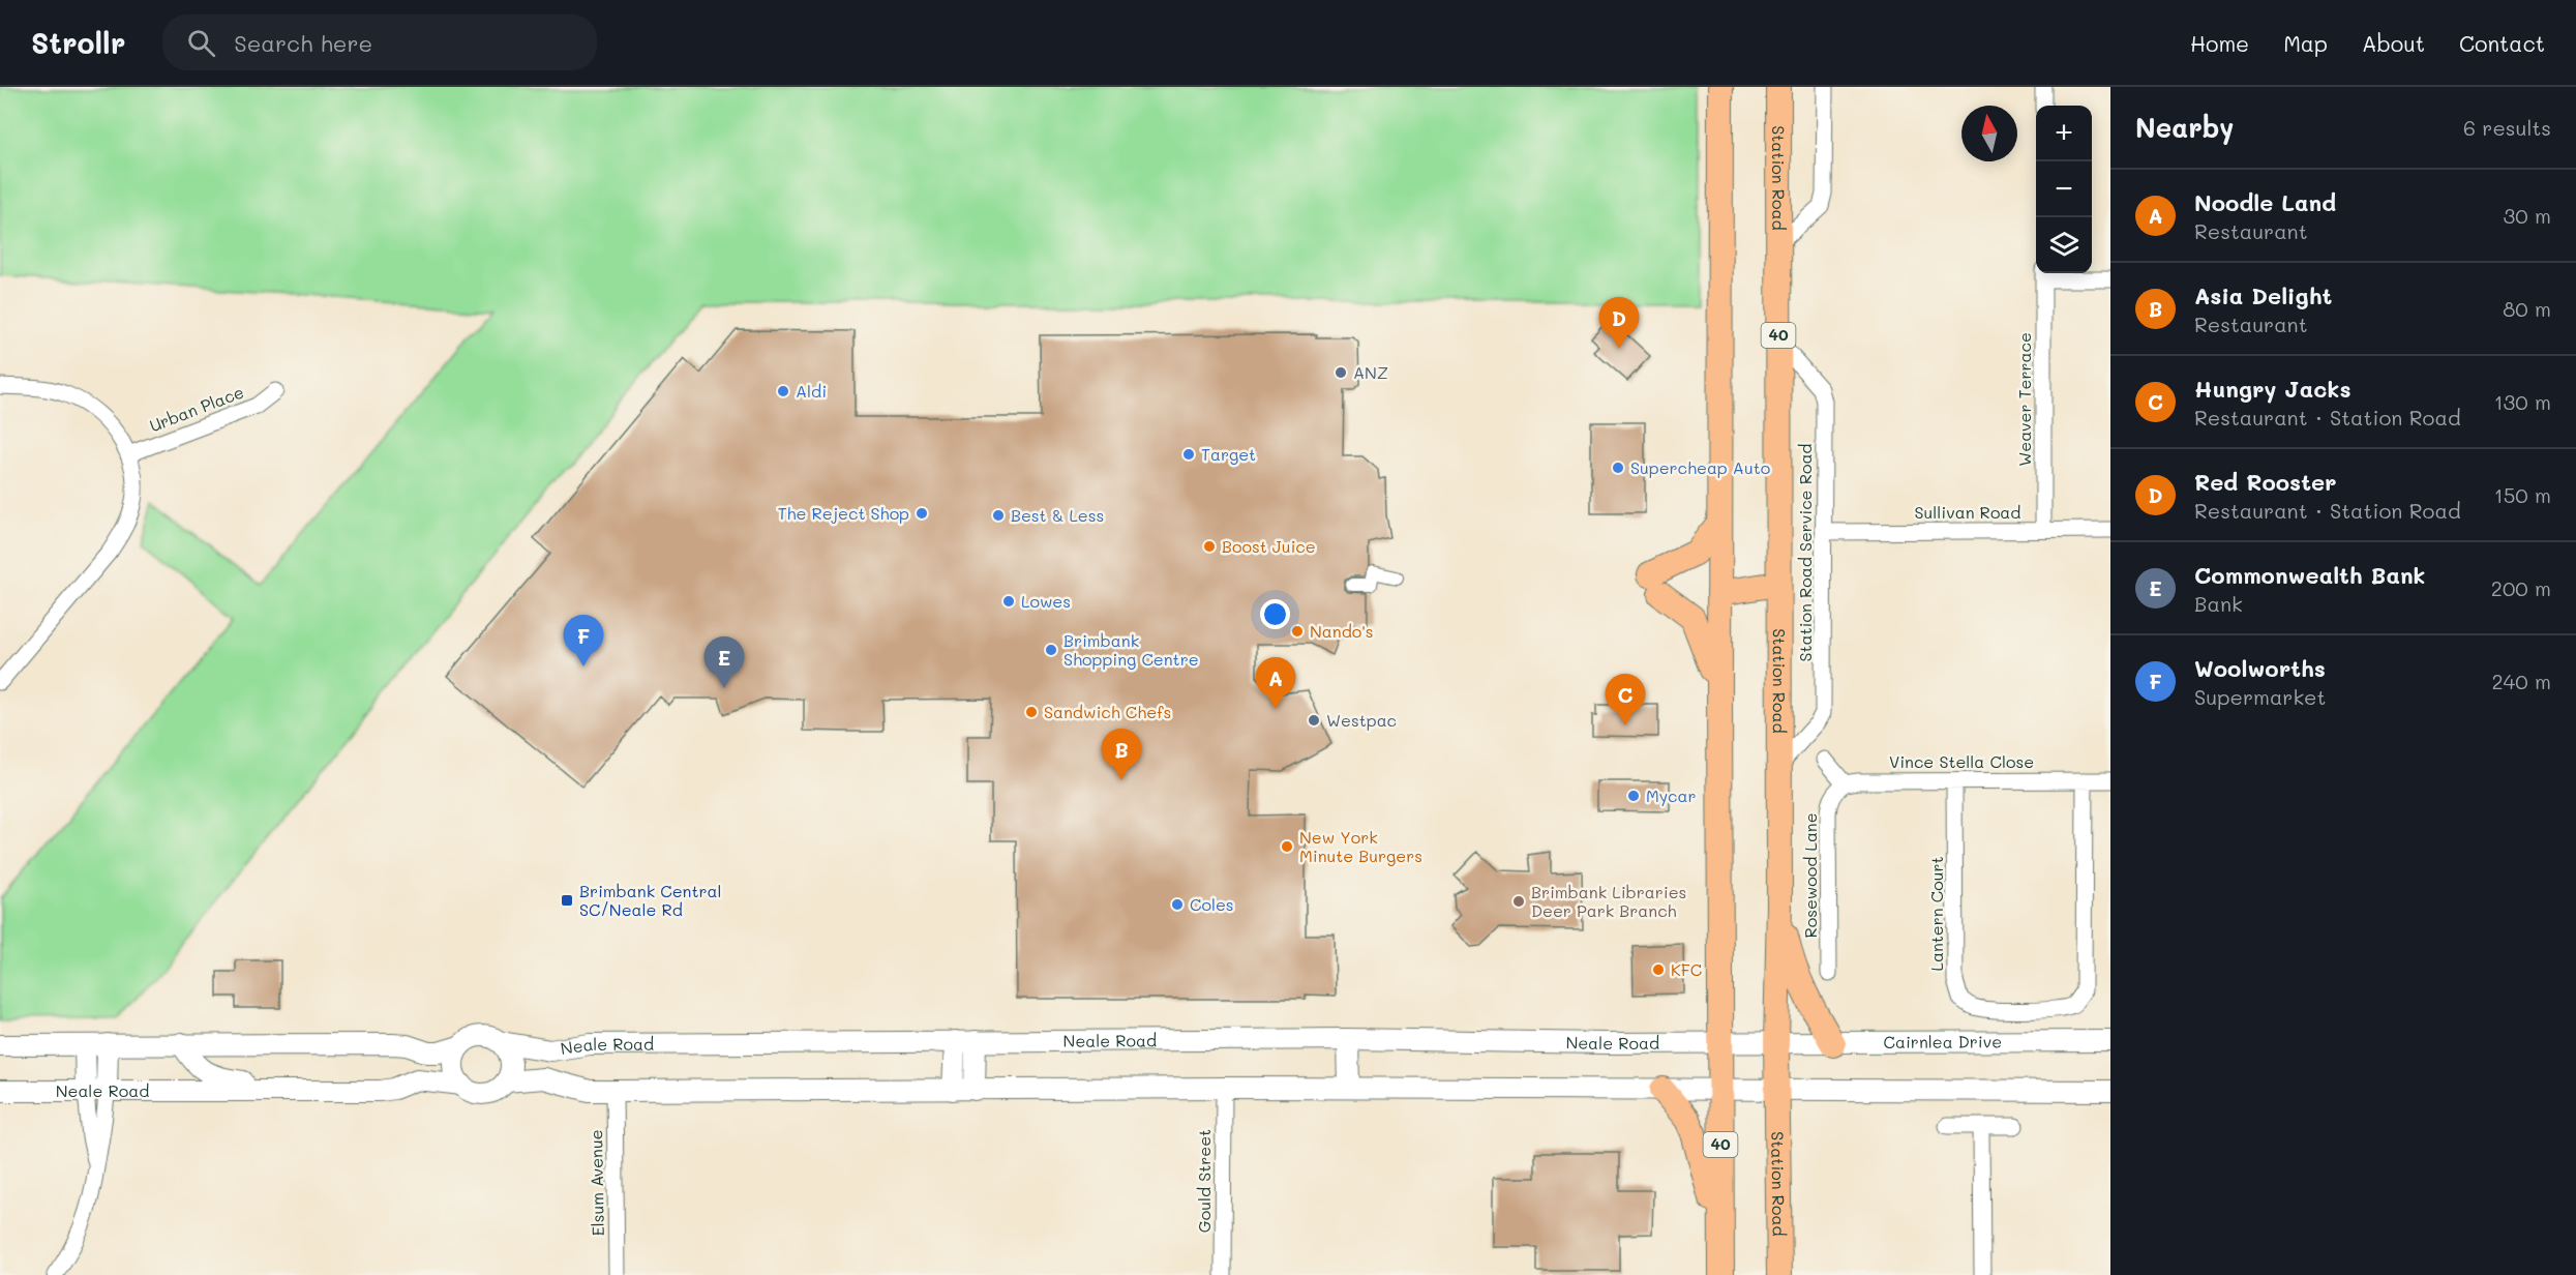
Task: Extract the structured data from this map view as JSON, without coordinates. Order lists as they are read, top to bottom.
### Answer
{
  "streets": {
    "main road": ["Station Road", "40"],
    "street": [
      "Weaver Terrace",
      "Urban Place",
      "Sullivan Road",
      "Station Road Service Road",
      "Vince Stella Close",
      "Rosewood Lane",
      "Lantern Court",
      "Neale Road",
      "Cairnlea Drive",
      "Gould Street",
      "Elsum Avenue"
    ]
  },
  "crossings": [
    ["Station Road", "Station Road Service Road"],
    ["Station Road", "Neale Road"],
    ["Station Road", "Cairnlea Drive"],
    ["40", "Neale Road"],
    ["Weaver Terrace", "Sullivan Road"],
    ["Sullivan Road", "Station Road Service Road"],
    ["Vince Stella Close", "Rosewood Lane"],
    ["Vince Stella Close", "Lantern Court"],
    ["Neale Road", "Cairnlea Drive"],
    ["Neale Road", "Gould Street"],
    ["Neale Road", "Elsum Avenue"]
  ],
  "places": {
    "other": [
      "ANZ",
      "Aldi",
      "Target",
      "Supercheap Auto",
      "The Reject Shop",
      "Best & Less",
      "Boost Juice",
      "Lowes",
      "Nando's",
      "Brimbank Shopping Centre",
      "Sandwich Chefs",
      "Westpac",
      "Mycar",
      "New York Minute Burgers",
      "Brimbank Libraries Deer Park Branch",
      "Coles",
      "KFC"
    ],
    "transit": ["Brimbank Central SC/Neale Rd"]
  },
  "north": "top",
  "page": {
    "header": "Strollr",
    "search": "Search here",
    "nav": [
      "Home",
      "Map",
      "About",
      "Contact"
    ],
    "heading": ["Nearby", "6 results"],
    "map_buttons": ["+", "−"],
    "list": [
      {
        "mark": "A",
        "name": "Noodle Land",
        "note": "Restaurant",
        "value": "30 m"
      },
      {
        "mark": "B",
        "name": "Asia Delight",
        "note": "Restaurant",
        "value": "80 m"
      },
      {
        "mark": "C",
        "name": "Hungry Jacks",
        "note": "Restaurant · Station Road",
        "value": "130 m"
      },
      {
        "mark": "D",
        "name": "Red Rooster",
        "note": "Restaurant · Station Road",
        "value": "150 m"
      },
      {
        "mark": "E",
        "name": "Commonwealth Bank",
        "note": "Bank",
        "value": "200 m"
      },
      {
        "mark": "F",
        "name": "Woolworths",
        "note": "Supermarket",
        "value": "240 m"
      }
    ],
    "pins": [
      "D",
      "F",
      "E",
      "A",
      "C",
      "B"
    ]
  }
}
